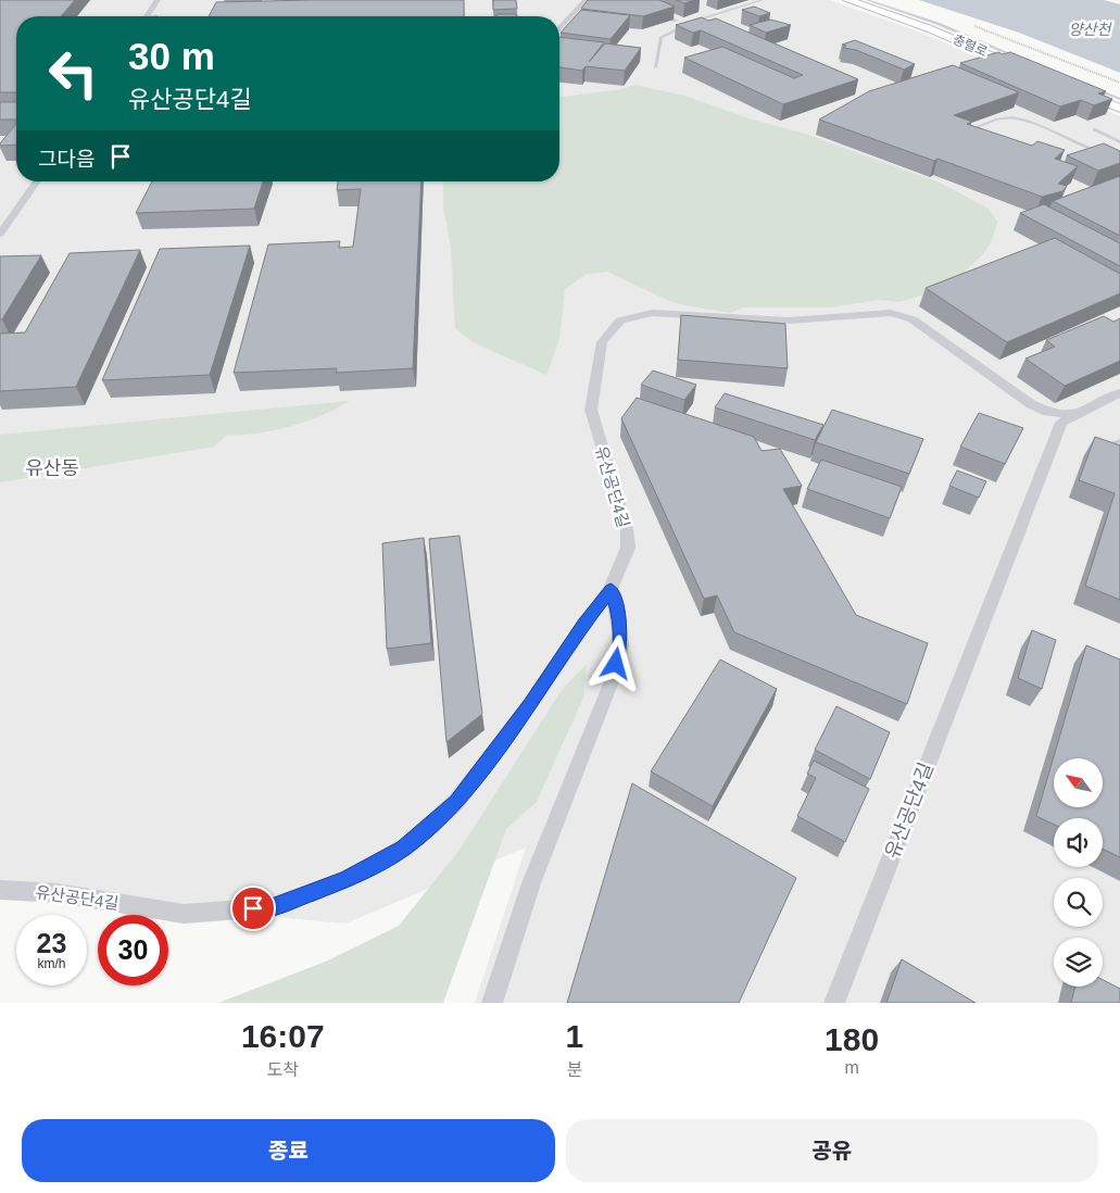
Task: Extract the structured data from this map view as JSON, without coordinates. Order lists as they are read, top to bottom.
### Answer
{
  "streets": {
    "main road": ["충렬로"],
    "street": ["유산공단4길"]
  },
  "districts": ["유산동"],
  "water": ["양산천"],
  "north": "top left",
  "page": {
    "turn": ["30 m", "유산공단4길"],
    "then": "그다음",
    "speed": "23 km/h",
    "limit": "30",
    "eta": [
      "16:07",
      "도착",
      "1",
      "분",
      "180",
      "m"
    ],
    "buttons": ["종료", "공유"]
  }
}
